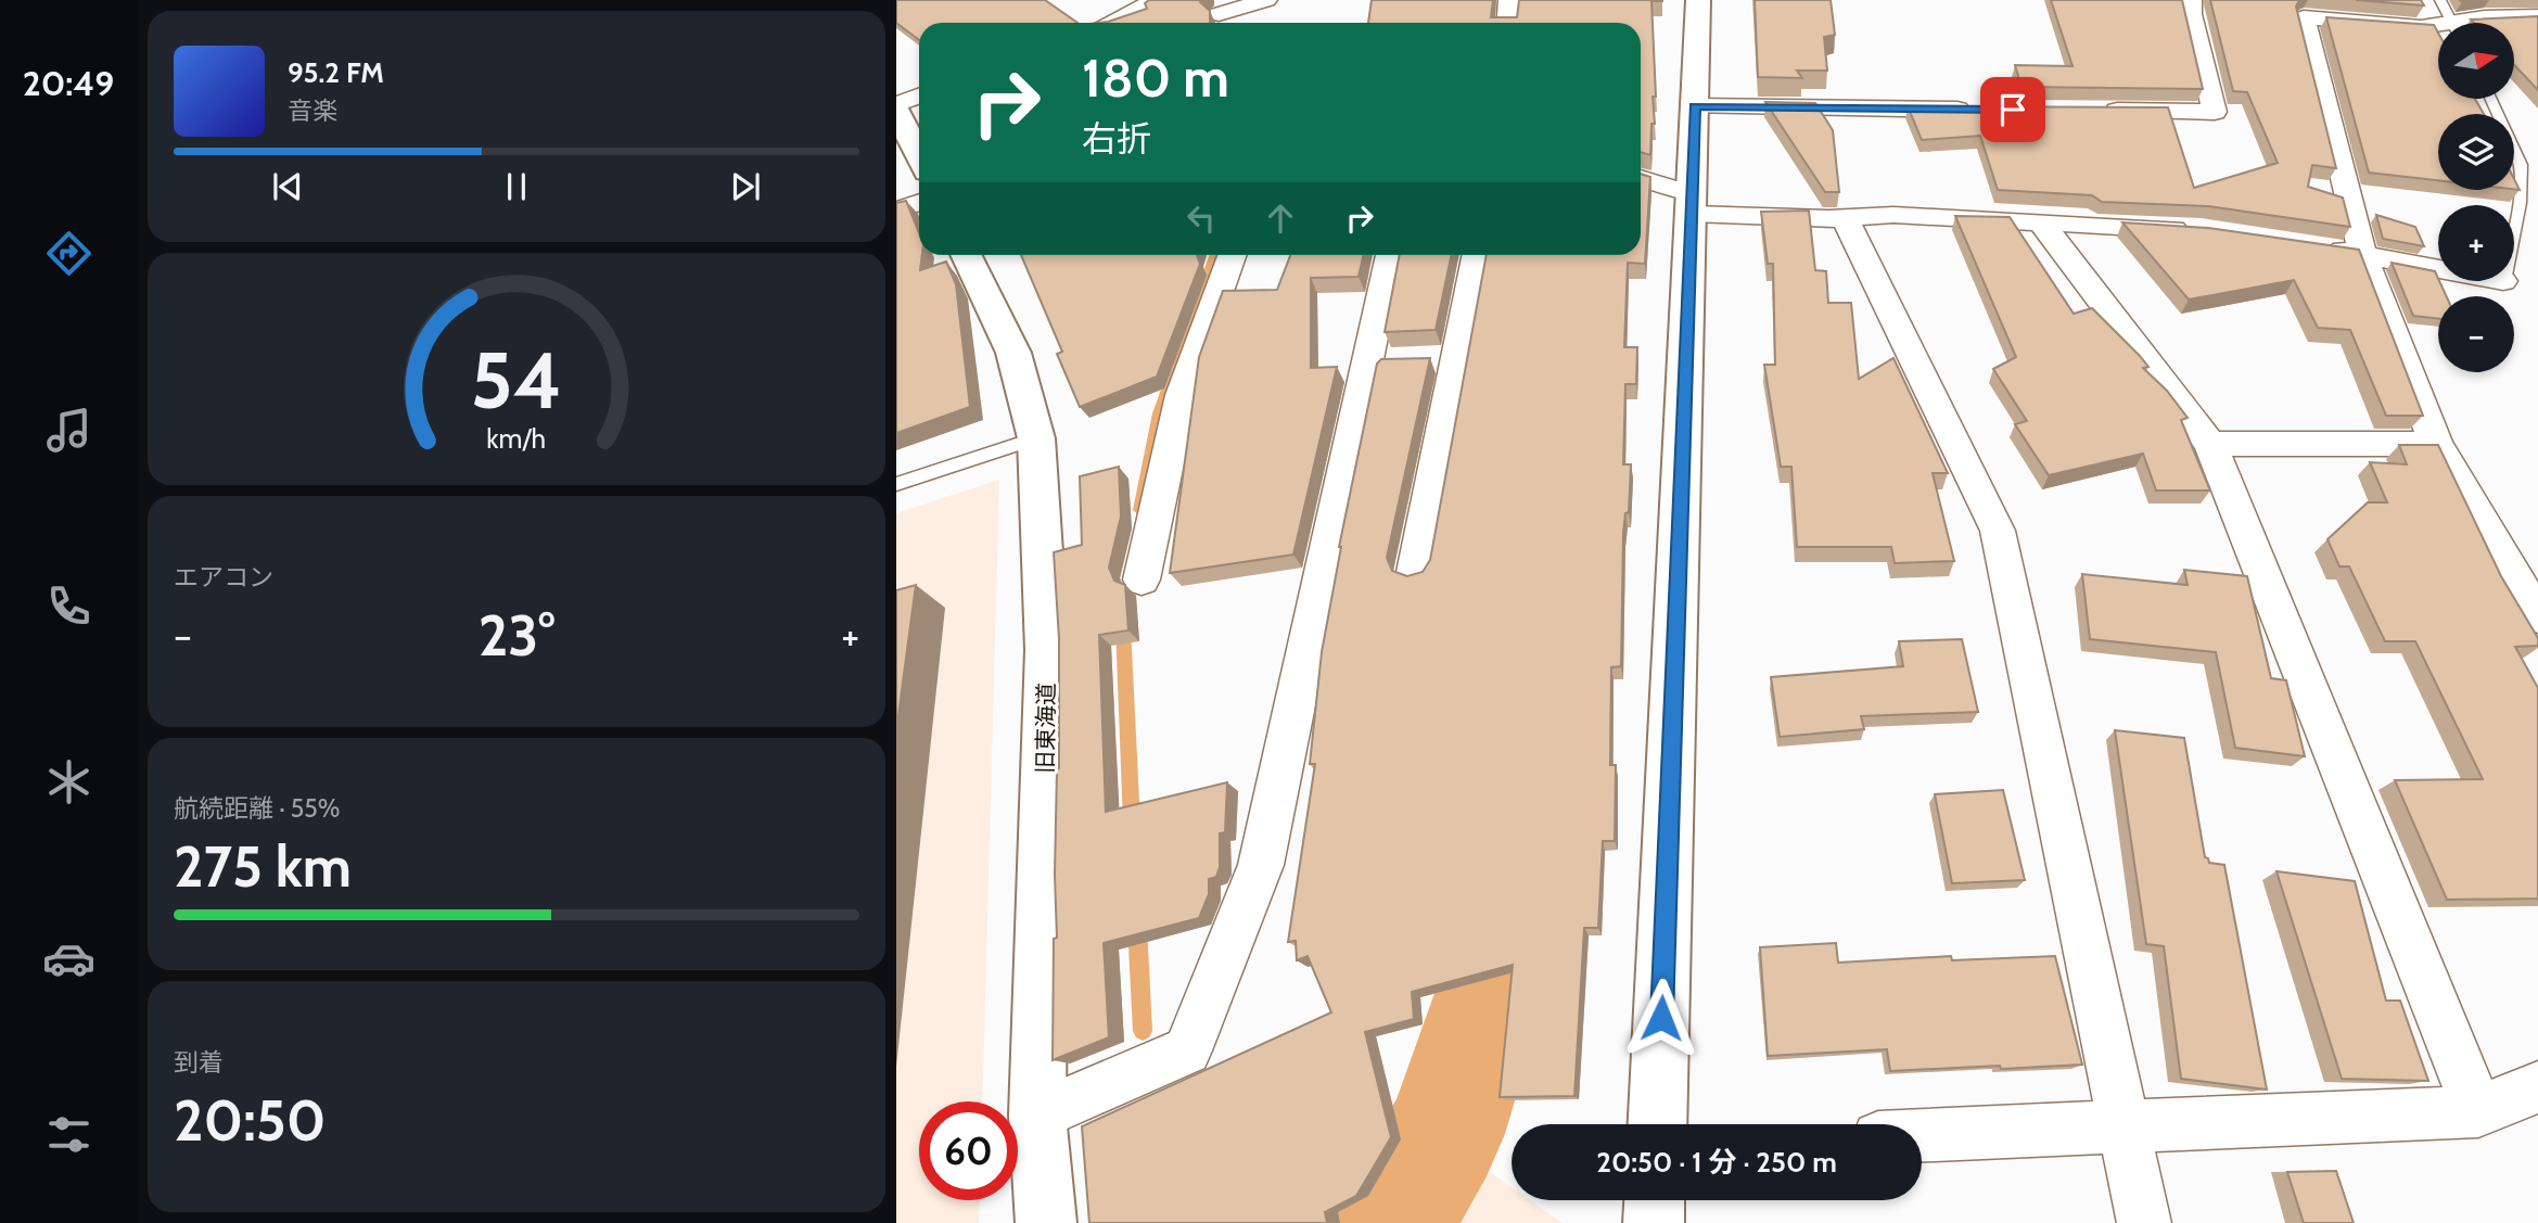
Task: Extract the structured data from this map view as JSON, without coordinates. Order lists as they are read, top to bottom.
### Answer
{
  "streets": {
    "main road": ["旧東海道"]
  },
  "north": "right",
  "page": {
    "tabs": "20:49",
    "map_buttons": ["+", "−"],
    "turn": ["180 m", "右折"],
    "song": ["95.2 FM", "音楽"],
    "tile": [
      "エアコン",
      ["航続距離 · 55%", "275 km"],
      ["到着", "20:50"]
    ],
    "heat": ["−", "23°", "+"],
    "limit": "60",
    "trip": "20:50 · 1 分 · 250 m",
    "gauge": ["54", "km/h"]
  }
}
